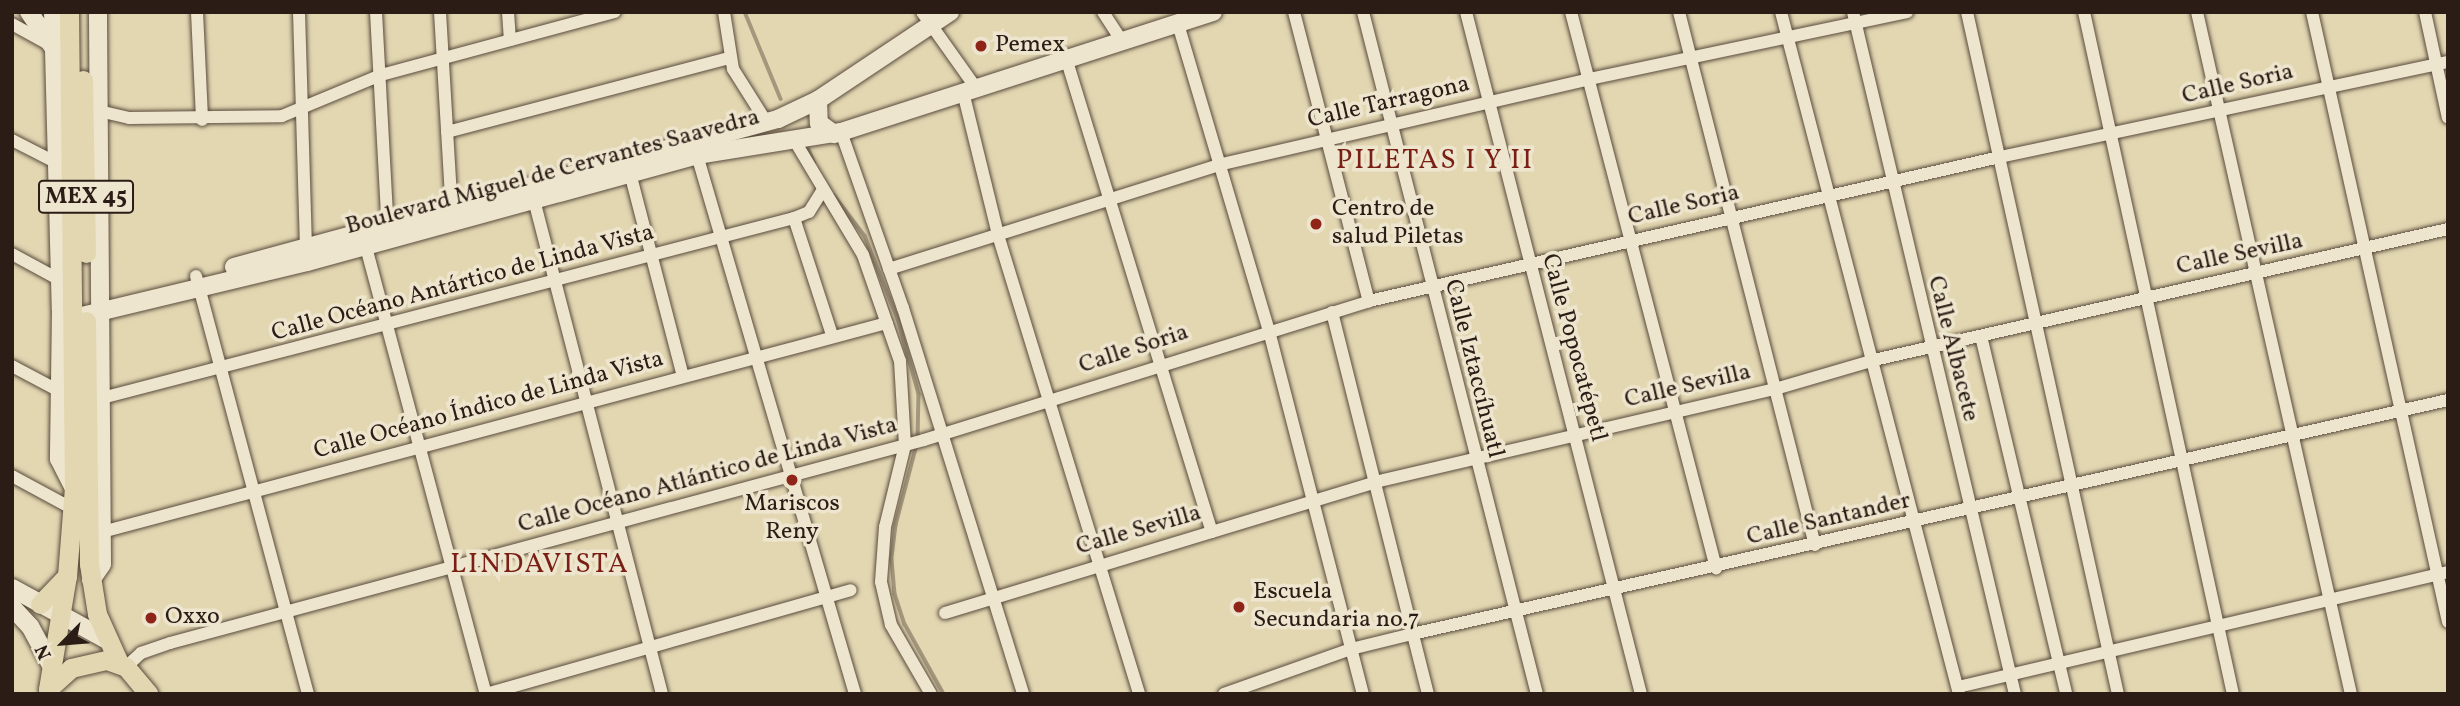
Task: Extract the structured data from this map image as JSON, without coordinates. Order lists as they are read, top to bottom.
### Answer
{
  "streets": {
    "main road": ["Boulevard Miguel de Cervantes Saavedra", "MEX 45"],
    "street": [
      "Calle Soria",
      "Calle Tarragona",
      "Calle Sevilla",
      "Calle Océano Antártico de Linda Vista",
      "Calle Popocatépetl",
      "Calle Albacete",
      "Calle Iztaccíhuatl",
      "Calle Océano Índico de Linda Vista",
      "Calle Océano Atlántico de Linda Vista",
      "Calle Santander"
    ]
  },
  "crossings": [
    ["Calle Soria", "Calle Popocatépetl"],
    ["Calle Soria", "Calle Albacete"],
    ["Calle Soria", "Calle Iztaccíhuatl"],
    ["Calle Soria", "Calle Océano Atlántico de Linda Vista"],
    ["Calle Tarragona", "Calle Popocatépetl"],
    ["Calle Tarragona", "Calle Albacete"],
    ["Calle Tarragona", "Calle Iztaccíhuatl"],
    ["Boulevard Miguel de Cervantes Saavedra", "MEX 45"],
    ["MEX 45", "Calle Océano Atlántico de Linda Vista"],
    ["Calle Sevilla", "Calle Popocatépetl"],
    ["Calle Sevilla", "Calle Albacete"],
    ["Calle Sevilla", "Calle Iztaccíhuatl"],
    ["Calle Popocatépetl", "Calle Santander"],
    ["Calle Albacete", "Calle Santander"],
    ["Calle Iztaccíhuatl", "Calle Santander"]
  ],
  "districts": ["PILETAS I Y II", "LINDAVISTA"],
  "places": [
    "Pemex",
    "Centro de salud Piletas",
    "Mariscos Reny",
    "Escuela Secundaria no.7",
    "Oxxo"
  ],
  "north": "bottom left"
}
